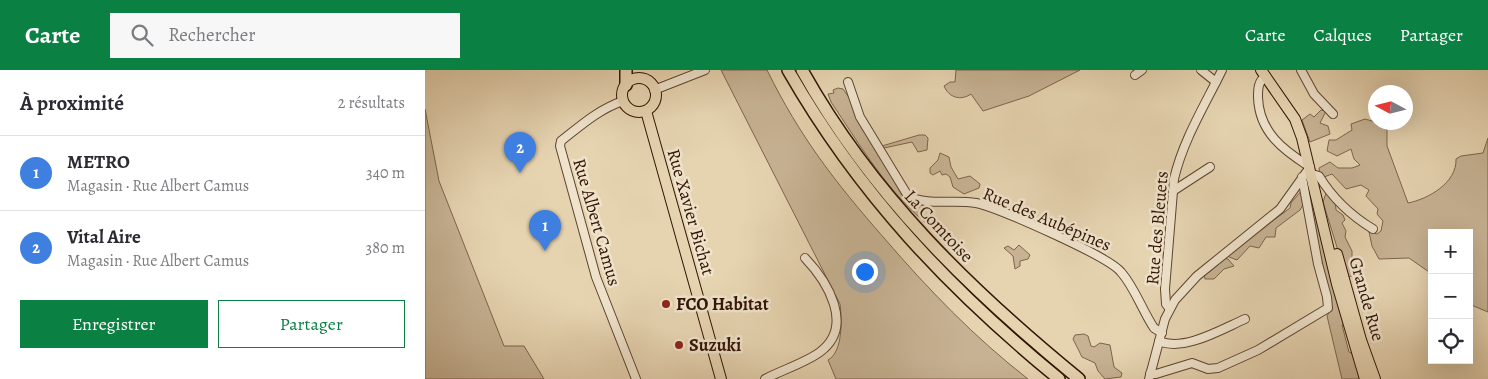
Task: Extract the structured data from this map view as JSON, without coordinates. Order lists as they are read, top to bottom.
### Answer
{
  "streets": {
    "highway": ["La Comtoise"],
    "main road": ["Rue Xavier Bichat", "Grande Rue"],
    "street": ["Rue des Aubépines", "Rue Albert Camus", "Rue des Bleuets"]
  },
  "crossings": [
    ["Rue Xavier Bichat", "Rue Albert Camus"]
  ],
  "places": ["FCO Habitat", "Suzuki"],
  "north": "left",
  "page": {
    "header": "Carte",
    "search": "Rechercher",
    "nav": ["Carte", "Calques", "Partager"],
    "heading": ["À proximité", "2 résultats"],
    "pins": ["2", "1"],
    "list": [
      {
        "mark": "1",
        "name": "METRO",
        "note": "Magasin · Rue Albert Camus",
        "value": "340 m"
      },
      {
        "mark": "2",
        "name": "Vital Aire",
        "note": "Magasin · Rue Albert Camus",
        "value": "380 m"
      }
    ],
    "map_buttons": ["+", "−"],
    "buttons": ["Enregistrer", "Partager"]
  }
}
